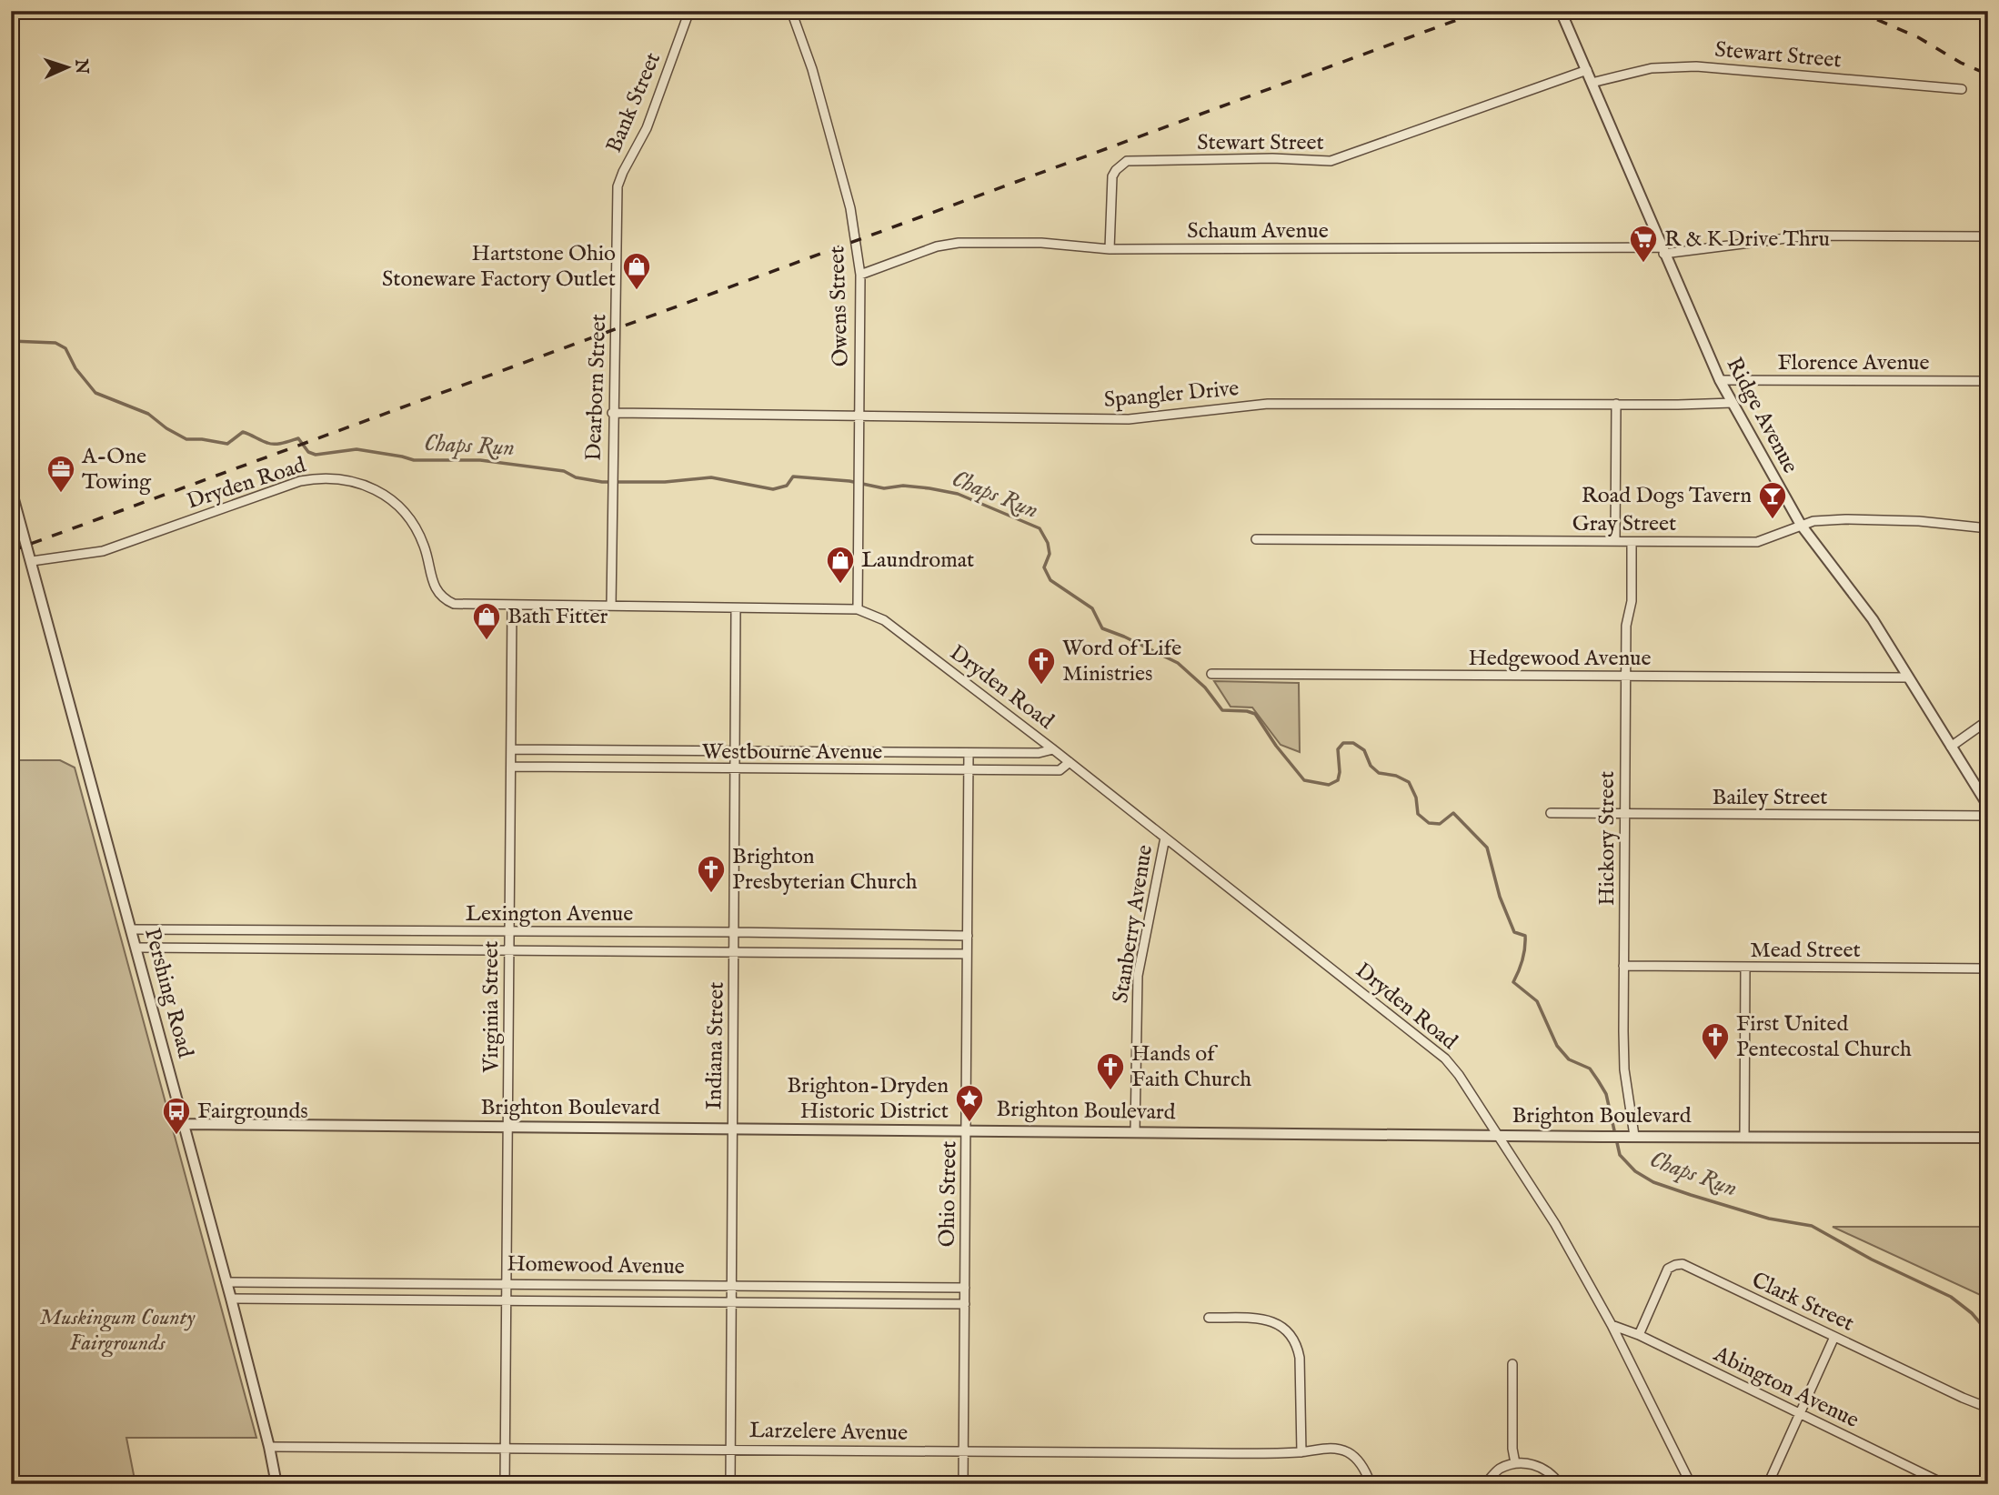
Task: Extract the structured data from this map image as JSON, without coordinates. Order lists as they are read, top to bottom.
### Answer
{
  "streets": {
    "street": [
      "Stewart Street",
      "Bank Street",
      "Schaum Avenue",
      "Owens Street",
      "Florence Avenue",
      "Dearborn Street",
      "Spangler Drive",
      "Ridge Avenue",
      "Dryden Road",
      "Gray Street",
      "Hedgewood Avenue",
      "Westbourne Avenue",
      "Bailey Street",
      "Hickory Street",
      "Lexington Avenue",
      "Stanberry Avenue",
      "Mead Street",
      "Pershing Road",
      "Virginia Street",
      "Indiana Street",
      "Brighton Boulevard",
      "Ohio Street",
      "Homewood Avenue",
      "Clark Street",
      "Abington Avenue",
      "Larzelere Avenue"
    ]
  },
  "crossings": [
    ["Stewart Street", "Schaum Avenue"],
    ["Stewart Street", "Ridge Avenue"],
    ["Bank Street", "Dearborn Street"],
    ["Schaum Avenue", "Owens Street"],
    ["Schaum Avenue", "Ridge Avenue"],
    ["Owens Street", "Spangler Drive"],
    ["Owens Street", "Dryden Road"],
    ["Florence Avenue", "Ridge Avenue"],
    ["Dearborn Street", "Spangler Drive"],
    ["Dearborn Street", "Dryden Road"],
    ["Spangler Drive", "Ridge Avenue"],
    ["Ridge Avenue", "Gray Street"],
    ["Ridge Avenue", "Hedgewood Avenue"],
    ["Dryden Road", "Westbourne Avenue"],
    ["Dryden Road", "Stanberry Avenue"],
    ["Dryden Road", "Pershing Road"],
    ["Dryden Road", "Virginia Street"],
    ["Dryden Road", "Indiana Street"],
    ["Dryden Road", "Brighton Boulevard"],
    ["Dryden Road", "Abington Avenue"],
    ["Gray Street", "Hickory Street"],
    ["Hedgewood Avenue", "Hickory Street"],
    ["Westbourne Avenue", "Virginia Street"],
    ["Westbourne Avenue", "Indiana Street"],
    ["Westbourne Avenue", "Ohio Street"],
    ["Bailey Street", "Hickory Street"],
    ["Hickory Street", "Mead Street"],
    ["Hickory Street", "Brighton Boulevard"],
    ["Lexington Avenue", "Pershing Road"],
    ["Lexington Avenue", "Virginia Street"],
    ["Lexington Avenue", "Indiana Street"],
    ["Lexington Avenue", "Ohio Street"],
    ["Stanberry Avenue", "Brighton Boulevard"],
    ["Pershing Road", "Brighton Boulevard"],
    ["Pershing Road", "Homewood Avenue"],
    ["Pershing Road", "Larzelere Avenue"],
    ["Virginia Street", "Brighton Boulevard"],
    ["Virginia Street", "Homewood Avenue"],
    ["Virginia Street", "Larzelere Avenue"],
    ["Indiana Street", "Brighton Boulevard"],
    ["Indiana Street", "Homewood Avenue"],
    ["Indiana Street", "Larzelere Avenue"],
    ["Brighton Boulevard", "Ohio Street"],
    ["Ohio Street", "Homewood Avenue"],
    ["Ohio Street", "Larzelere Avenue"],
    ["Clark Street", "Abington Avenue"]
  ],
  "water": ["Chaps Run"],
  "parks": ["Muskingum County Fairgrounds"],
  "places": {
    "supermarket": ["R & K Drive Thru"],
    "shop": ["Hartstone Ohio Stoneware Factory Outlet", "Laundromat", "Bath Fitter"],
    "office": ["A-One Towing"],
    "bar": ["Road Dogs Tavern"],
    "church": [
      "Word of Life Ministries",
      "Brighton Presbyterian Church",
      "First United Pentecostal Church",
      "Hands of Faith Church"
    ],
    "place": ["Brighton-Dryden Historic District"],
    "bus stop": ["Fairgrounds"]
  },
  "north": "right"
}
